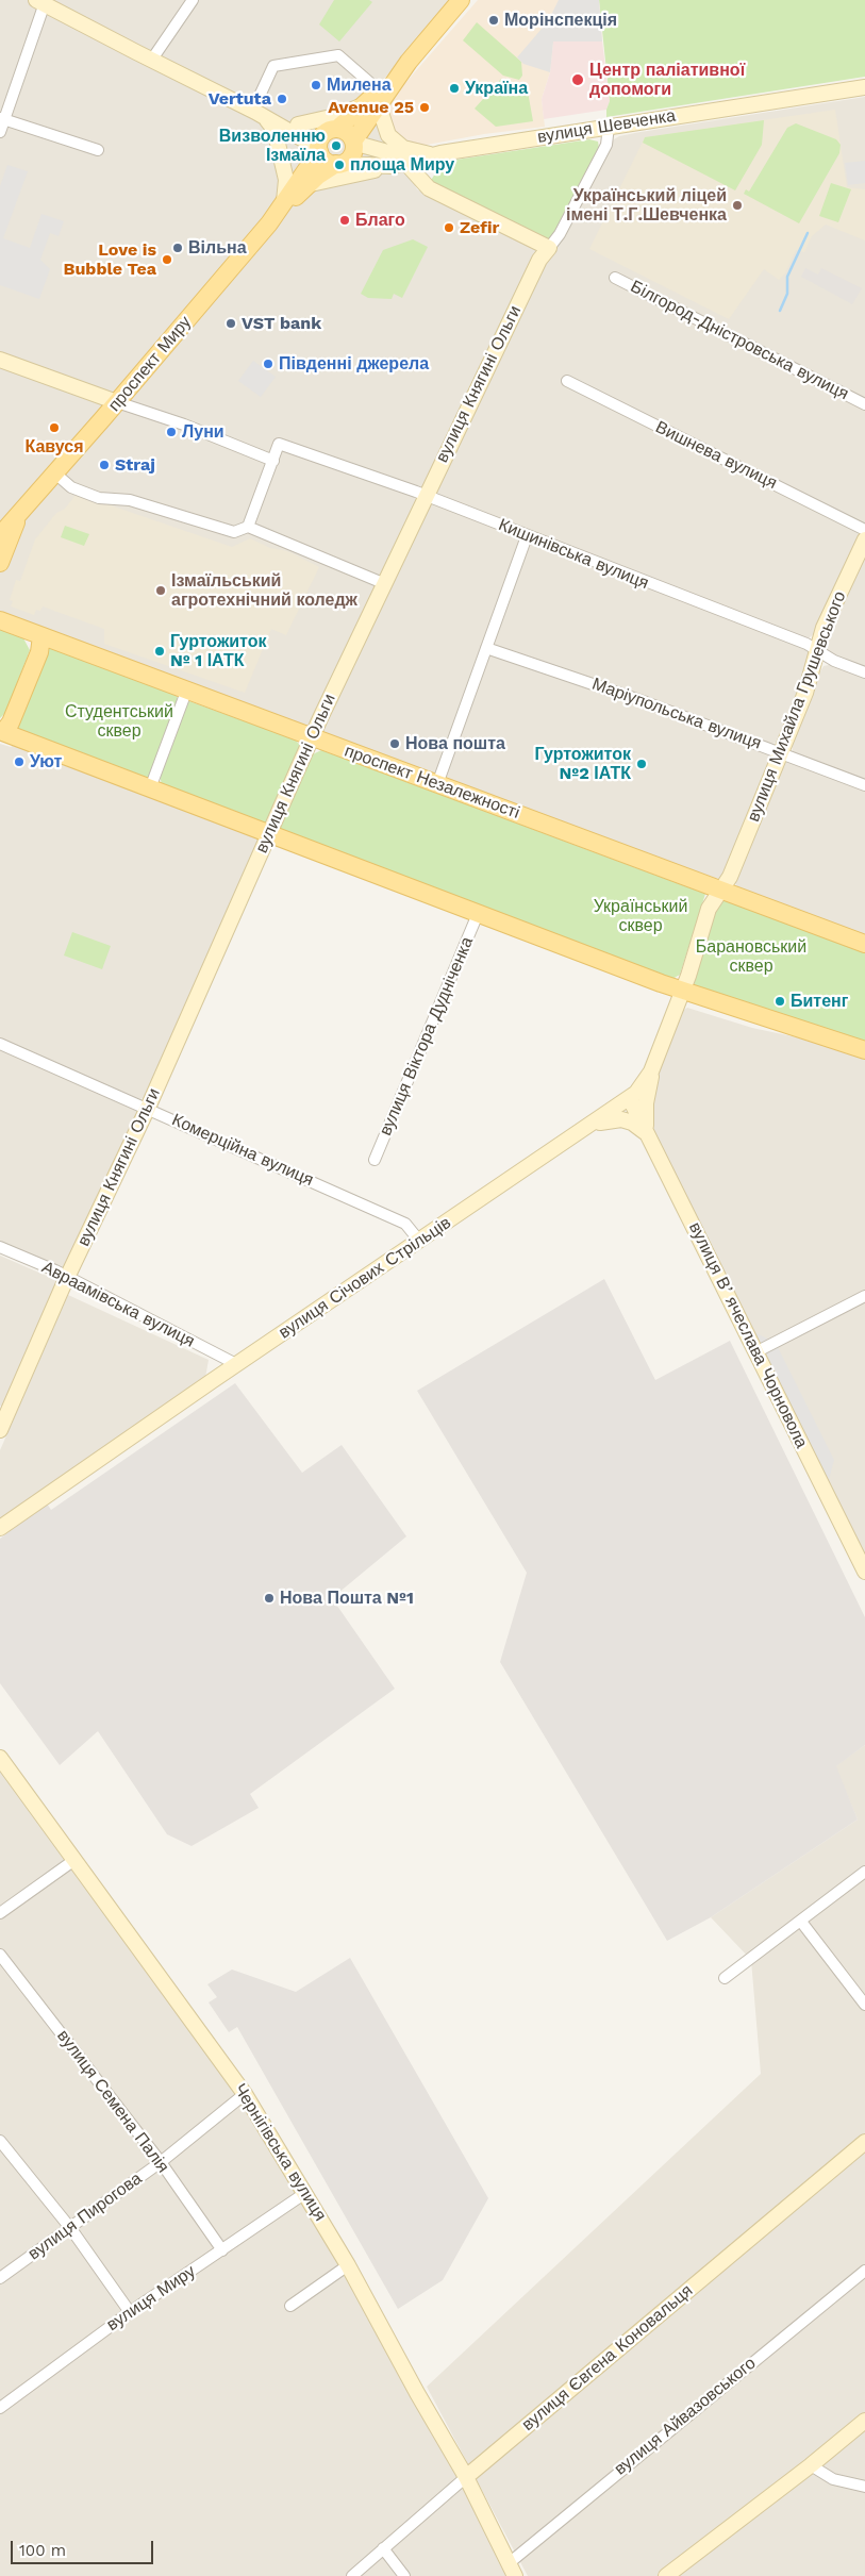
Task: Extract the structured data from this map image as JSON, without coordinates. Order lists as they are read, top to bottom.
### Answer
{
  "streets": {
    "main road": ["проспект Миру", "проспект Незалежності"],
    "street": [
      "вулиця Шевченка",
      "Білгород-Дністровська вулиця",
      "вулиця Княгині Ольги",
      "Вишнева вулиця",
      "Кишинівська вулиця",
      "вулиця Михайла Грушевського",
      "Маріупольська вулиця",
      "вулиця Віктора Дудніченка",
      "Комерційна вулиця",
      "вулиця Січових Стрільців",
      "Авраамівська вулиця",
      "вулиця Вʼячеслава Чорновола",
      "вулиця Семена Палія",
      "Чернігівська вулиця",
      "вулиця Пирогова",
      "вулиця Миру",
      "вулиця Євгена Коновальця",
      "вулиця Айвазовського"
    ]
  },
  "crossings": [
    ["вулиця Шевченка", "вулиця Княгині Ольги"],
    ["вулиця Княгині Ольги", "Кишинівська вулиця"],
    ["вулиця Княгині Ольги", "проспект Незалежності"],
    ["вулиця Княгині Ольги", "Комерційна вулиця"],
    ["вулиця Княгині Ольги", "Авраамівська вулиця"],
    ["Кишинівська вулиця", "вулиця Михайла Грушевського"],
    ["вулиця Михайла Грушевського", "Маріупольська вулиця"],
    ["вулиця Михайла Грушевського", "проспект Незалежності"],
    ["вулиця Михайла Грушевського", "вулиця Січових Стрільців"],
    ["Комерційна вулиця", "вулиця Січових Стрільців"],
    ["вулиця Січових Стрільців", "Авраамівська вулиця"],
    ["вулиця Січових Стрільців", "вулиця Вʼячеслава Чорновола"],
    ["вулиця Семена Палія", "вулиця Пирогова"],
    ["вулиця Семена Палія", "вулиця Миру"],
    ["Чернігівська вулиця", "вулиця Пирогова"],
    ["Чернігівська вулиця", "вулиця Миру"],
    ["Чернігівська вулиця", "вулиця Євгена Коновальця"],
    ["Чернігівська вулиця", "вулиця Айвазовського"]
  ],
  "parks": ["Студентський сквер", "Український сквер", "Барановський сквер"],
  "places": [
    "Морінспекція",
    "Центр паліативної допомоги",
    "Милена",
    "Україна",
    "Vertuta",
    "Avenue 25",
    "Визволенню Ізмаїла",
    "площа Миру",
    "Український ліцей імені Т.Г.Шевченка",
    "Благо",
    "Zefir",
    "Вільна",
    "Love is Bubble Tea",
    "VST bank",
    "Південні джерела",
    "Кавуся",
    "Луни",
    "Straj",
    "Ізмаїльський агротехнічний коледж",
    "Гуртожиток № 1 ІАТК",
    "Нова пошта",
    "Уют",
    "Гуртожиток №2 ІАТК",
    "Битенг",
    "Нова Пошта №1"
  ],
  "scale_bar": "100 m"
}
